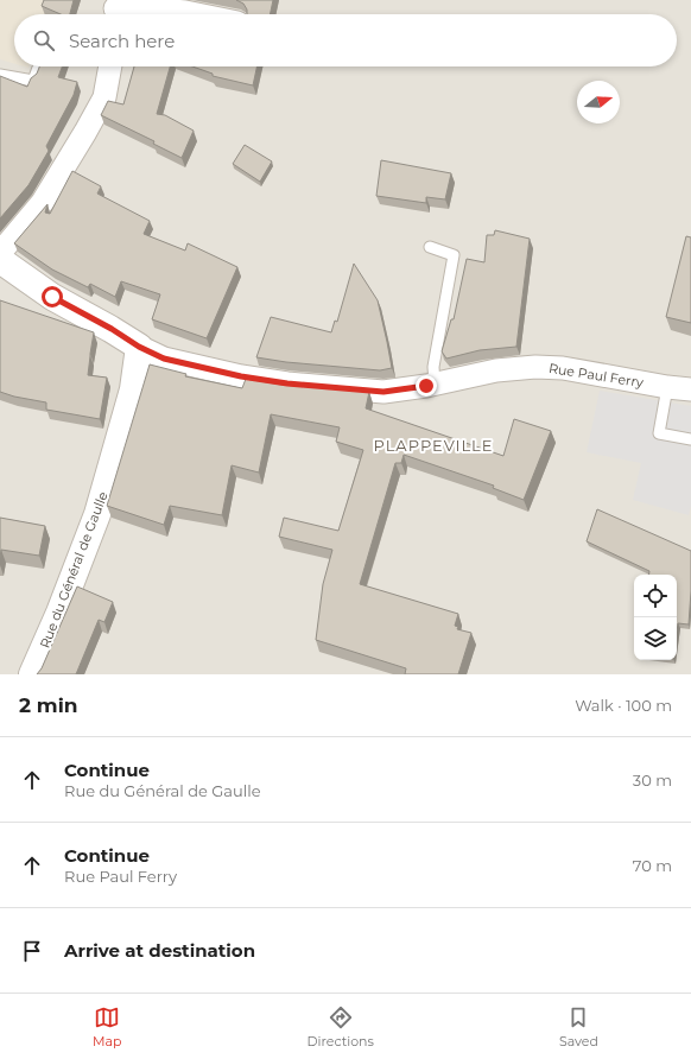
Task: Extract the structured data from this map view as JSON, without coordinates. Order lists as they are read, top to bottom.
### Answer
{
  "streets": {
    "street": ["Rue Paul Ferry", "Rue du Général de Gaulle"]
  },
  "crossings": [
    ["Rue Paul Ferry", "Rue du Général de Gaulle"]
  ],
  "districts": ["PLAPPEVILLE"],
  "north": "right",
  "page": {
    "search": "Search here",
    "heading": ["2 min", "Walk · 100 m"],
    "list": [
      ["Continue", "Rue du Général de Gaulle", "30 m"],
      ["Continue", "Rue Paul Ferry", "70 m"],
      "Arrive at destination"
    ],
    "nav": ["Map", "Directions", "Saved"]
  }
}
